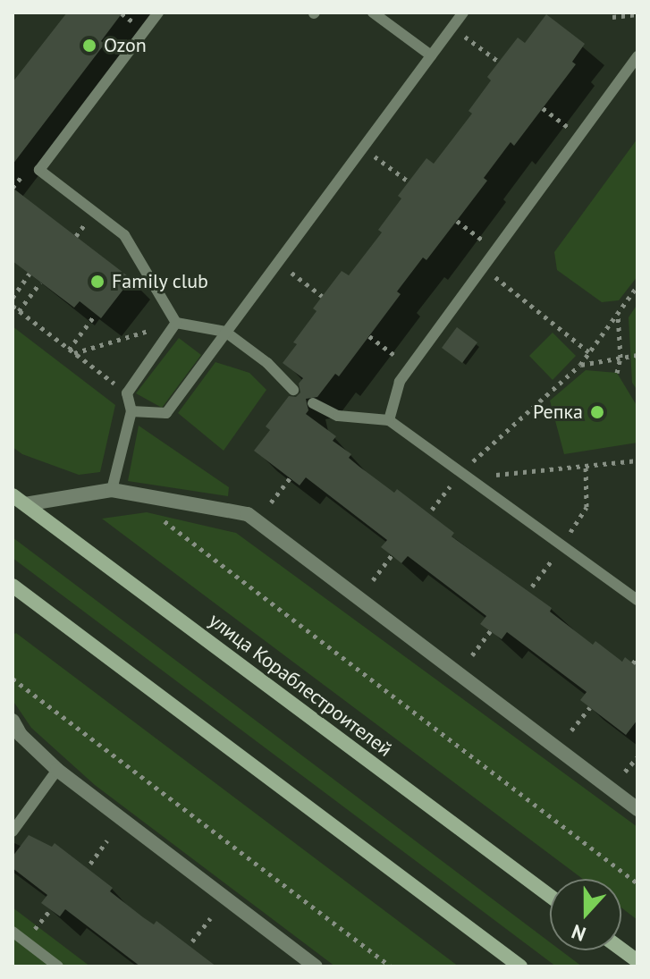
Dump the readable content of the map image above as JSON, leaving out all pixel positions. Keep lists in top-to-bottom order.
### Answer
{
  "streets": {
    "main road": ["улица Кораблестроителей"]
  },
  "places": ["Ozon", "Family club", "Репка"],
  "north": "bottom"
}
